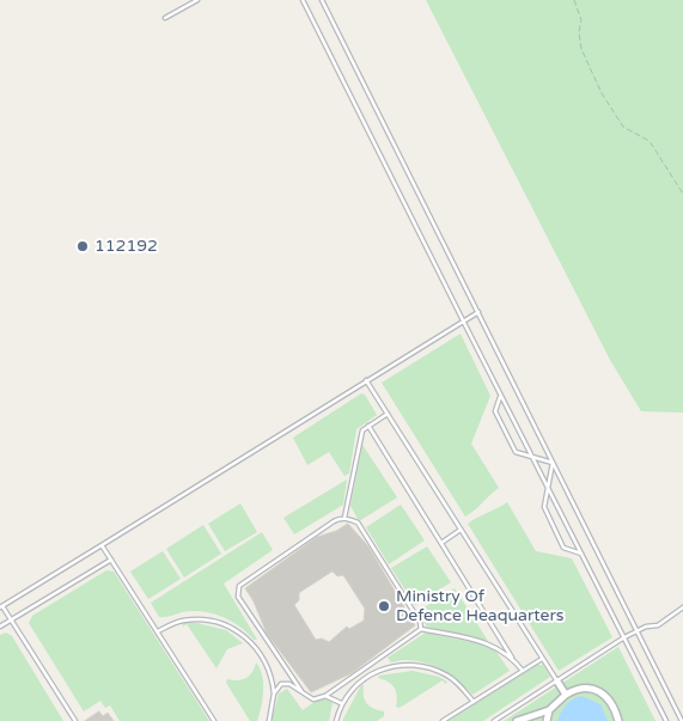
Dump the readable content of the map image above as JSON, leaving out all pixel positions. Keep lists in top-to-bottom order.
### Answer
{
  "places": ["112192", "Ministry Of Defence Heaquarters"]
}
